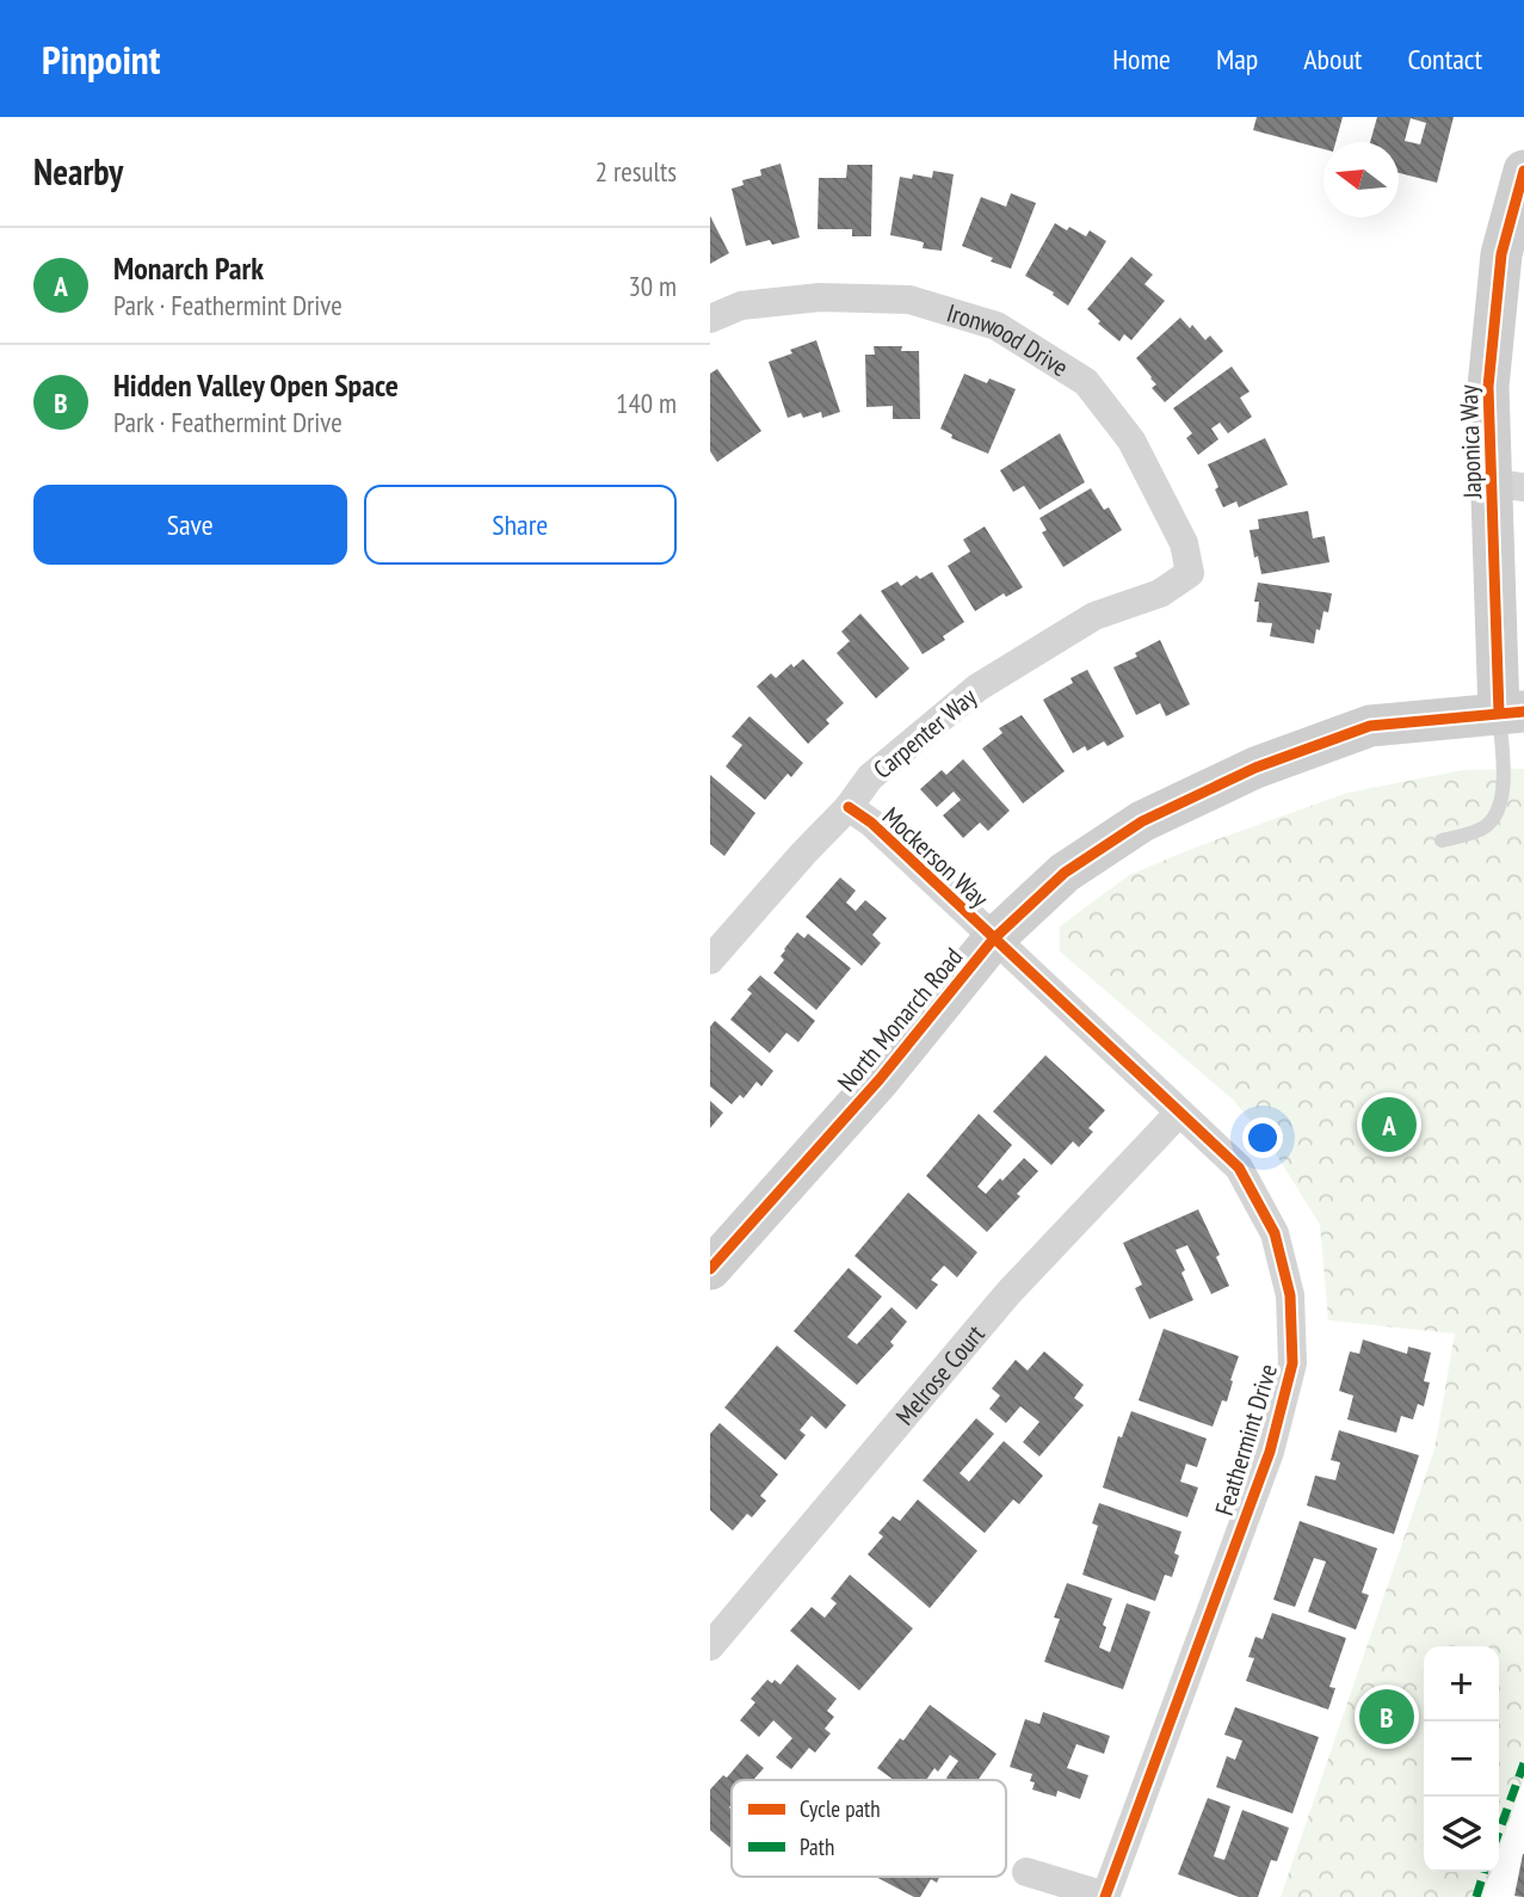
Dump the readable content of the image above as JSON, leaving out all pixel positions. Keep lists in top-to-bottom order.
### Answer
{
  "streets": {
    "street": [
      "Ironwood Drive",
      "Japonica Way",
      "Carpenter Way",
      "Mockerson Way",
      "North Monarch Road",
      "Melrose Court",
      "Feathermint Drive"
    ]
  },
  "crossings": [
    ["Ironwood Drive", "Carpenter Way"],
    ["Japonica Way", "North Monarch Road"],
    ["Carpenter Way", "Mockerson Way"],
    ["Mockerson Way", "North Monarch Road"],
    ["Mockerson Way", "Feathermint Drive"],
    ["North Monarch Road", "Feathermint Drive"],
    ["Melrose Court", "Feathermint Drive"]
  ],
  "legend": ["Cycle path", "Path"],
  "north": "left",
  "page": {
    "header": "Pinpoint",
    "nav": [
      "Home",
      "Map",
      "About",
      "Contact"
    ],
    "heading": ["Nearby", "2 results"],
    "list": [
      {
        "mark": "A",
        "name": "Monarch Park",
        "note": "Park · Feathermint Drive",
        "value": "30 m"
      },
      {
        "mark": "B",
        "name": "Hidden Valley Open Space",
        "note": "Park · Feathermint Drive",
        "value": "140 m"
      }
    ],
    "buttons": ["Save", "Share"],
    "pins": ["A", "B"],
    "map_buttons": ["+", "−"]
  }
}
